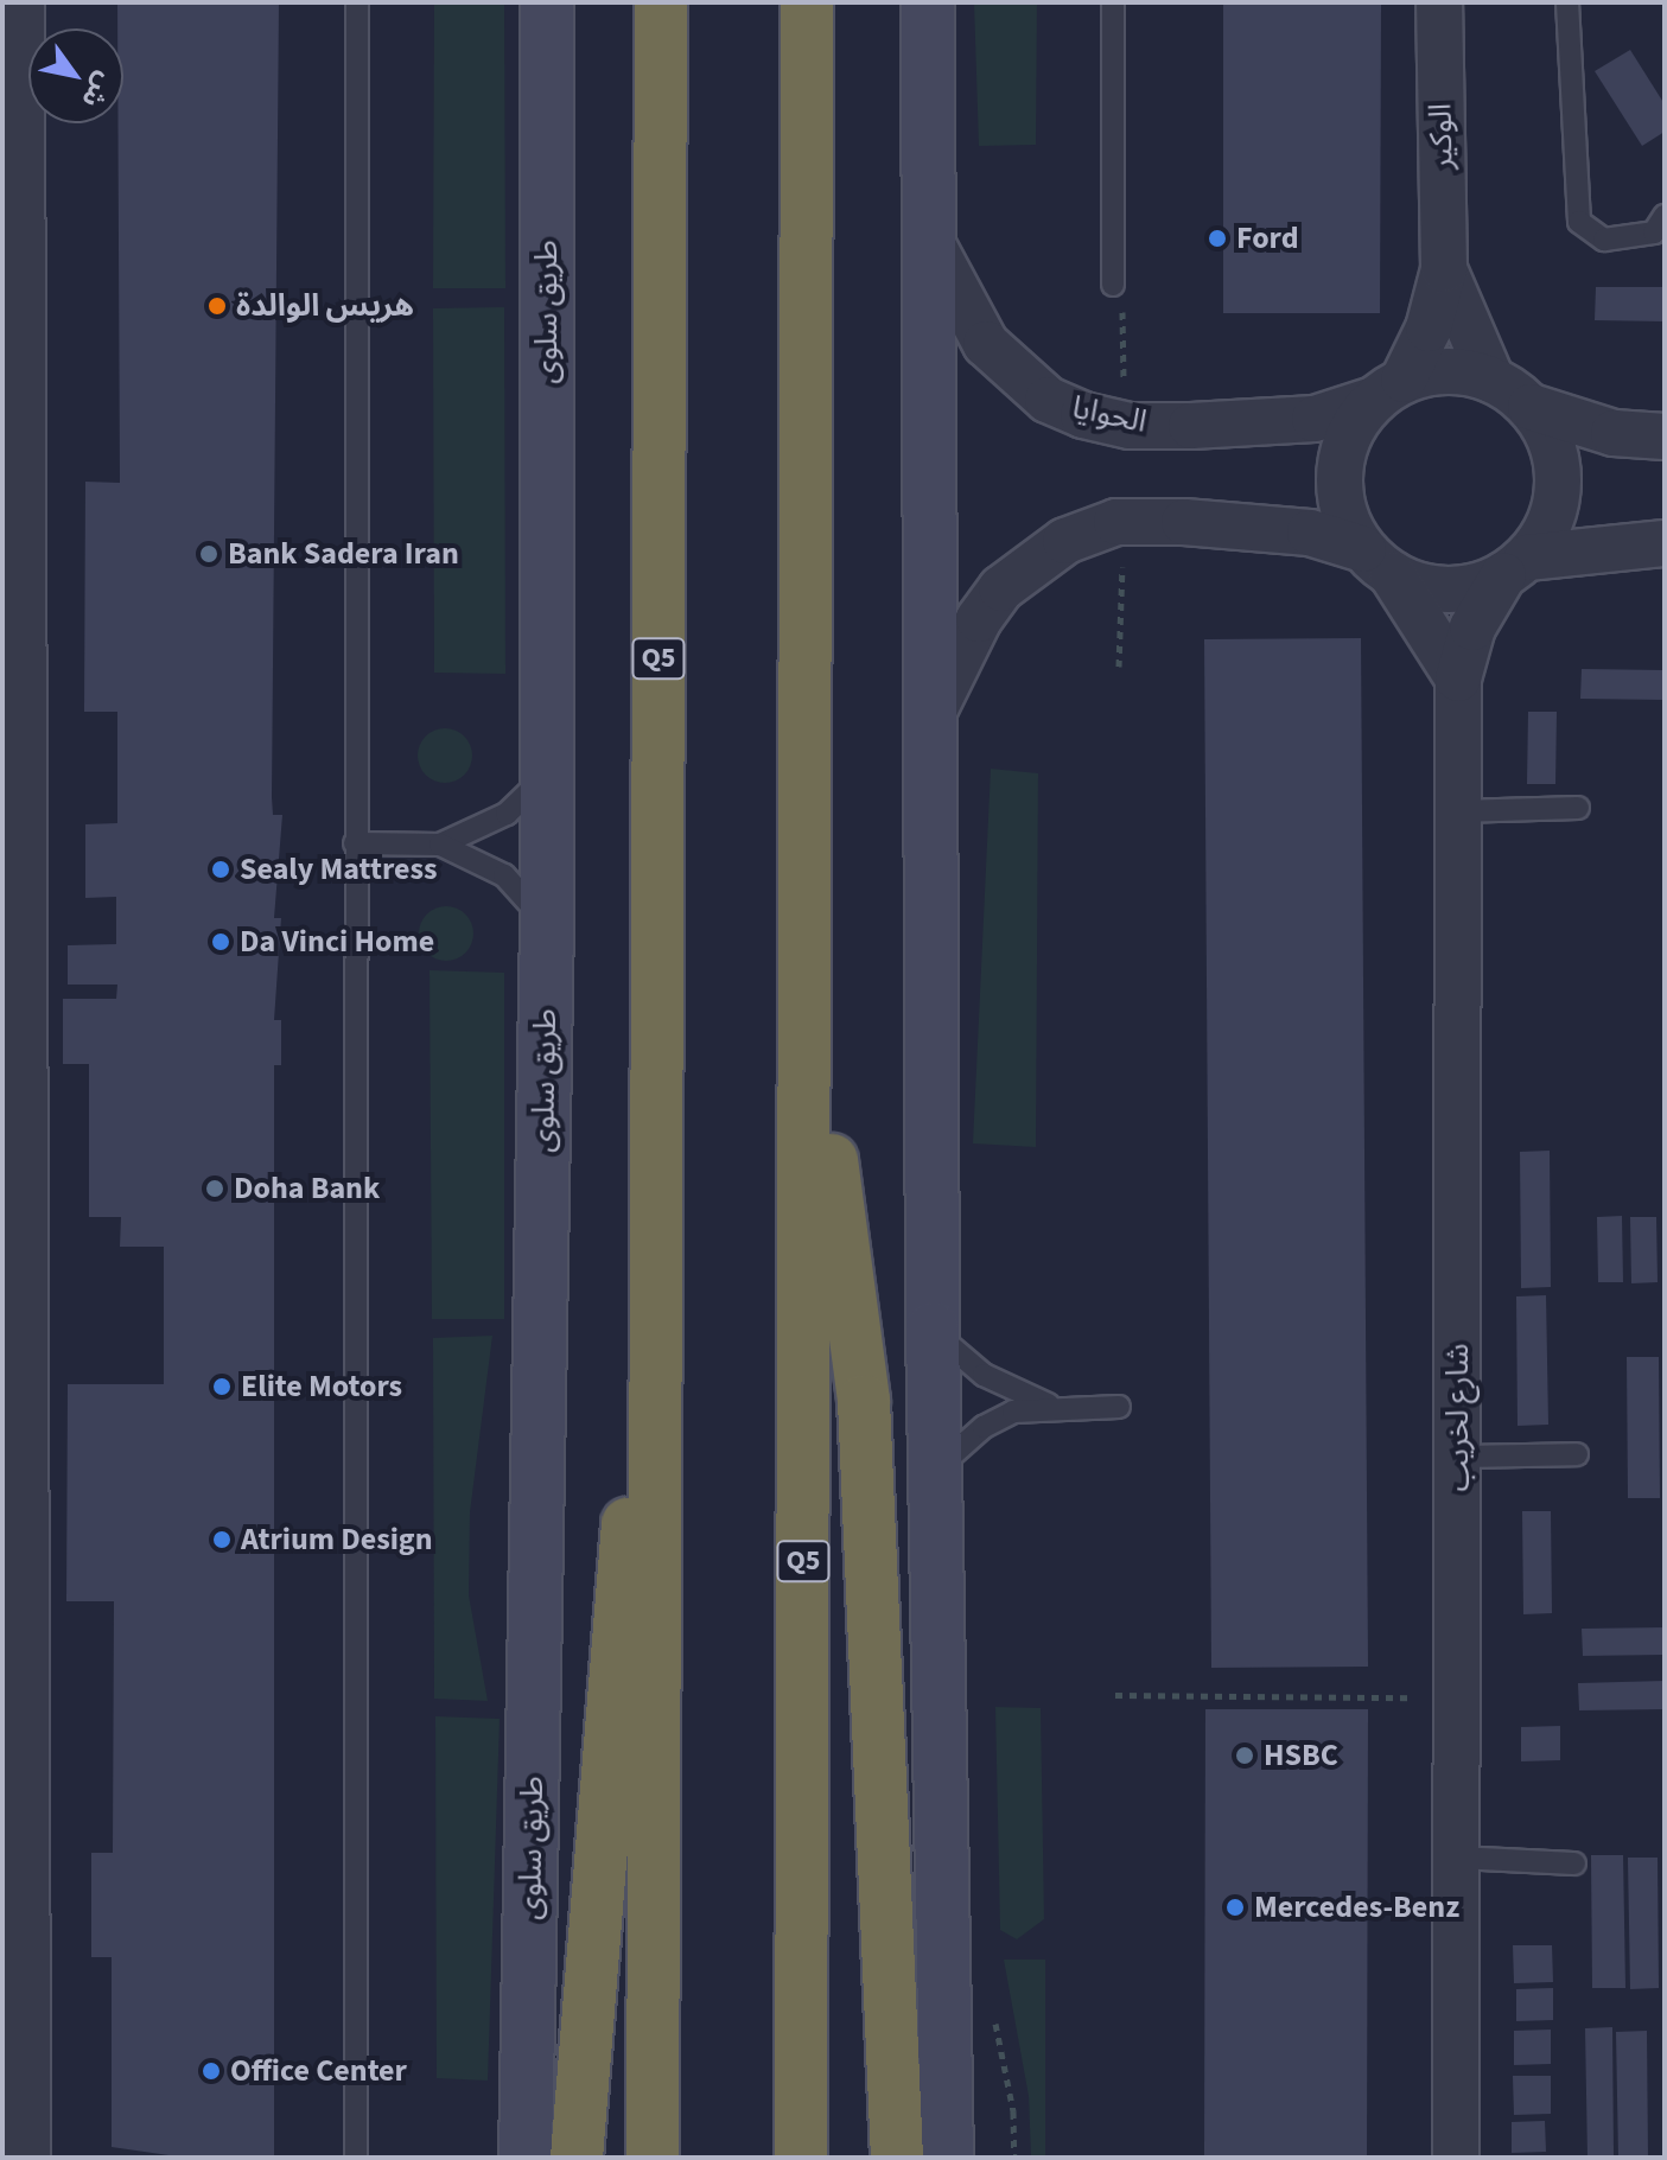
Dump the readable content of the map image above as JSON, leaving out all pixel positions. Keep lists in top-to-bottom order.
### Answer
{
  "streets": {
    "highway": ["Q5"],
    "main road": ["طريق سلوى"],
    "street": ["الوكير", "الحوايا", "شارع لخريب"]
  },
  "crossings": [
    ["الوكير", "الحوايا"],
    ["الوكير", "شارع لخريب"],
    ["الحوايا", "شارع لخريب"]
  ],
  "places": [
    "Ford",
    "هريس الوالدة",
    "Bank Sadera Iran",
    "Sealy Mattress",
    "Da Vinci Home",
    "Doha Bank",
    "Elite Motors",
    "Atrium Design",
    "HSBC",
    "Mercedes-Benz",
    "Office Center"
  ],
  "north": "bottom right"
}
